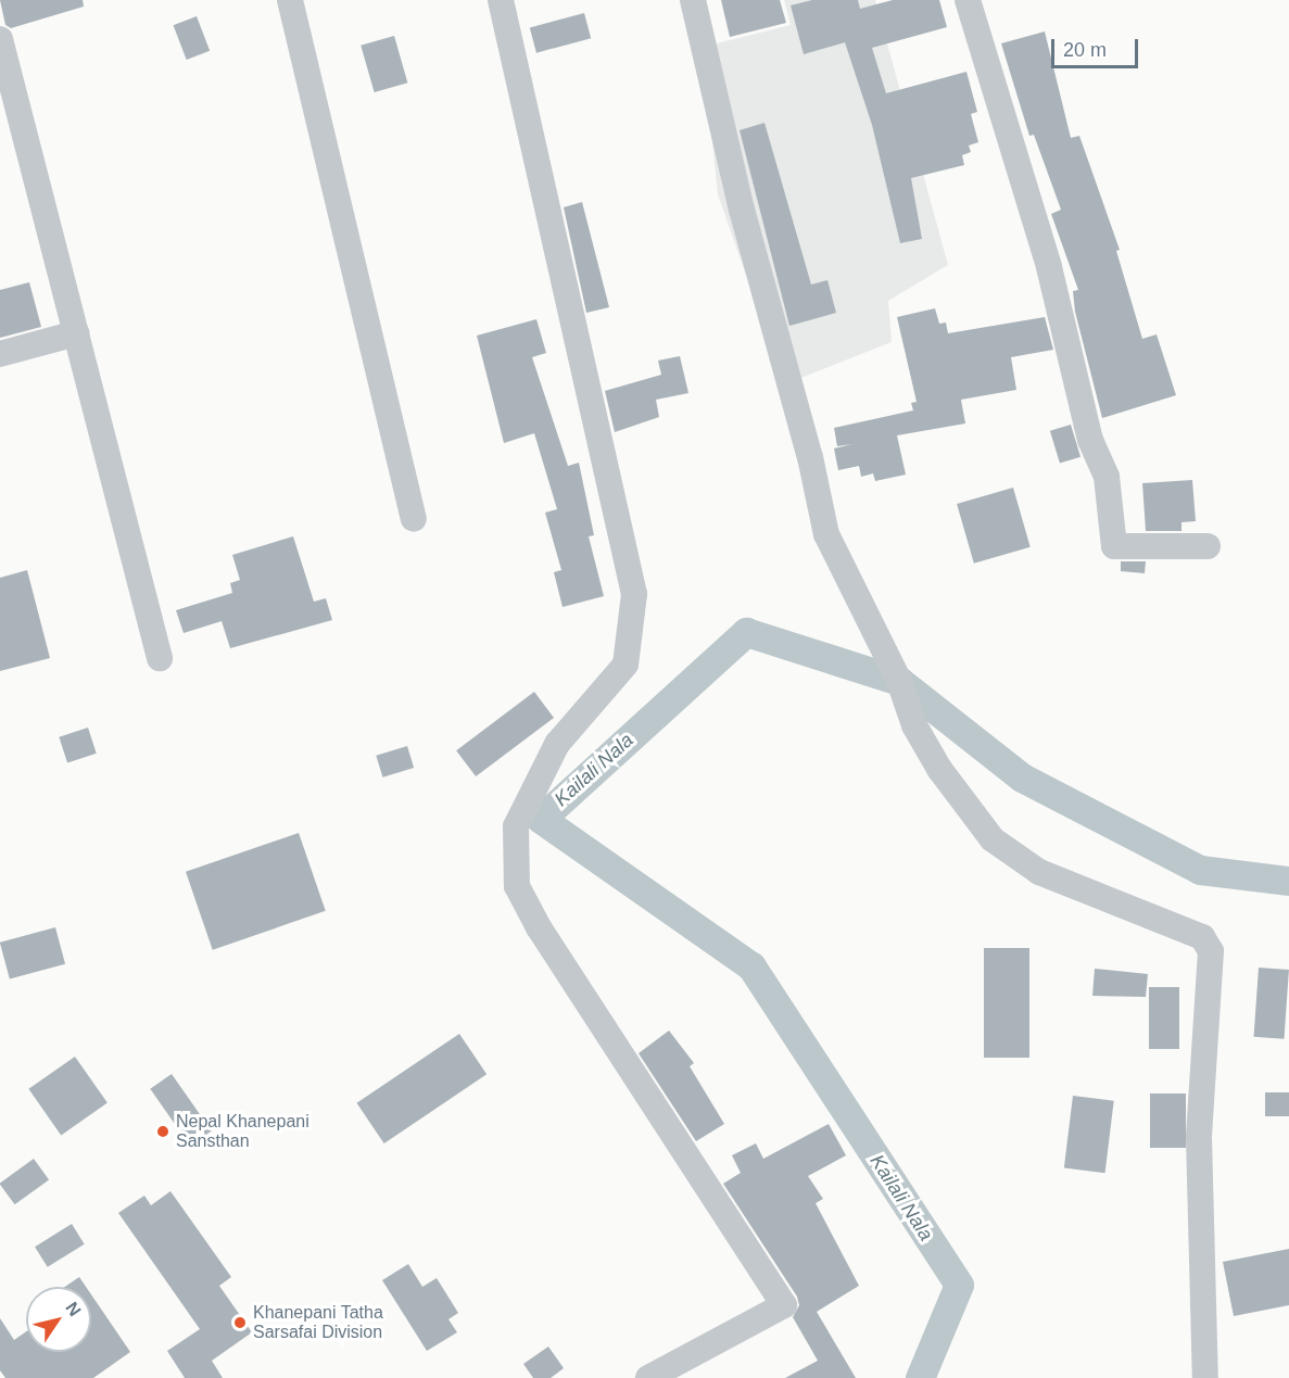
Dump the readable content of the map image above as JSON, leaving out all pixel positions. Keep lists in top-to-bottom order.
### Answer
{
  "water": ["Kailali Nala"],
  "places": ["Nepal Khanepani Sansthan", "Khanepani Tatha Sarsafai Division"],
  "scale_bar": "20 m",
  "north": "top right"
}
